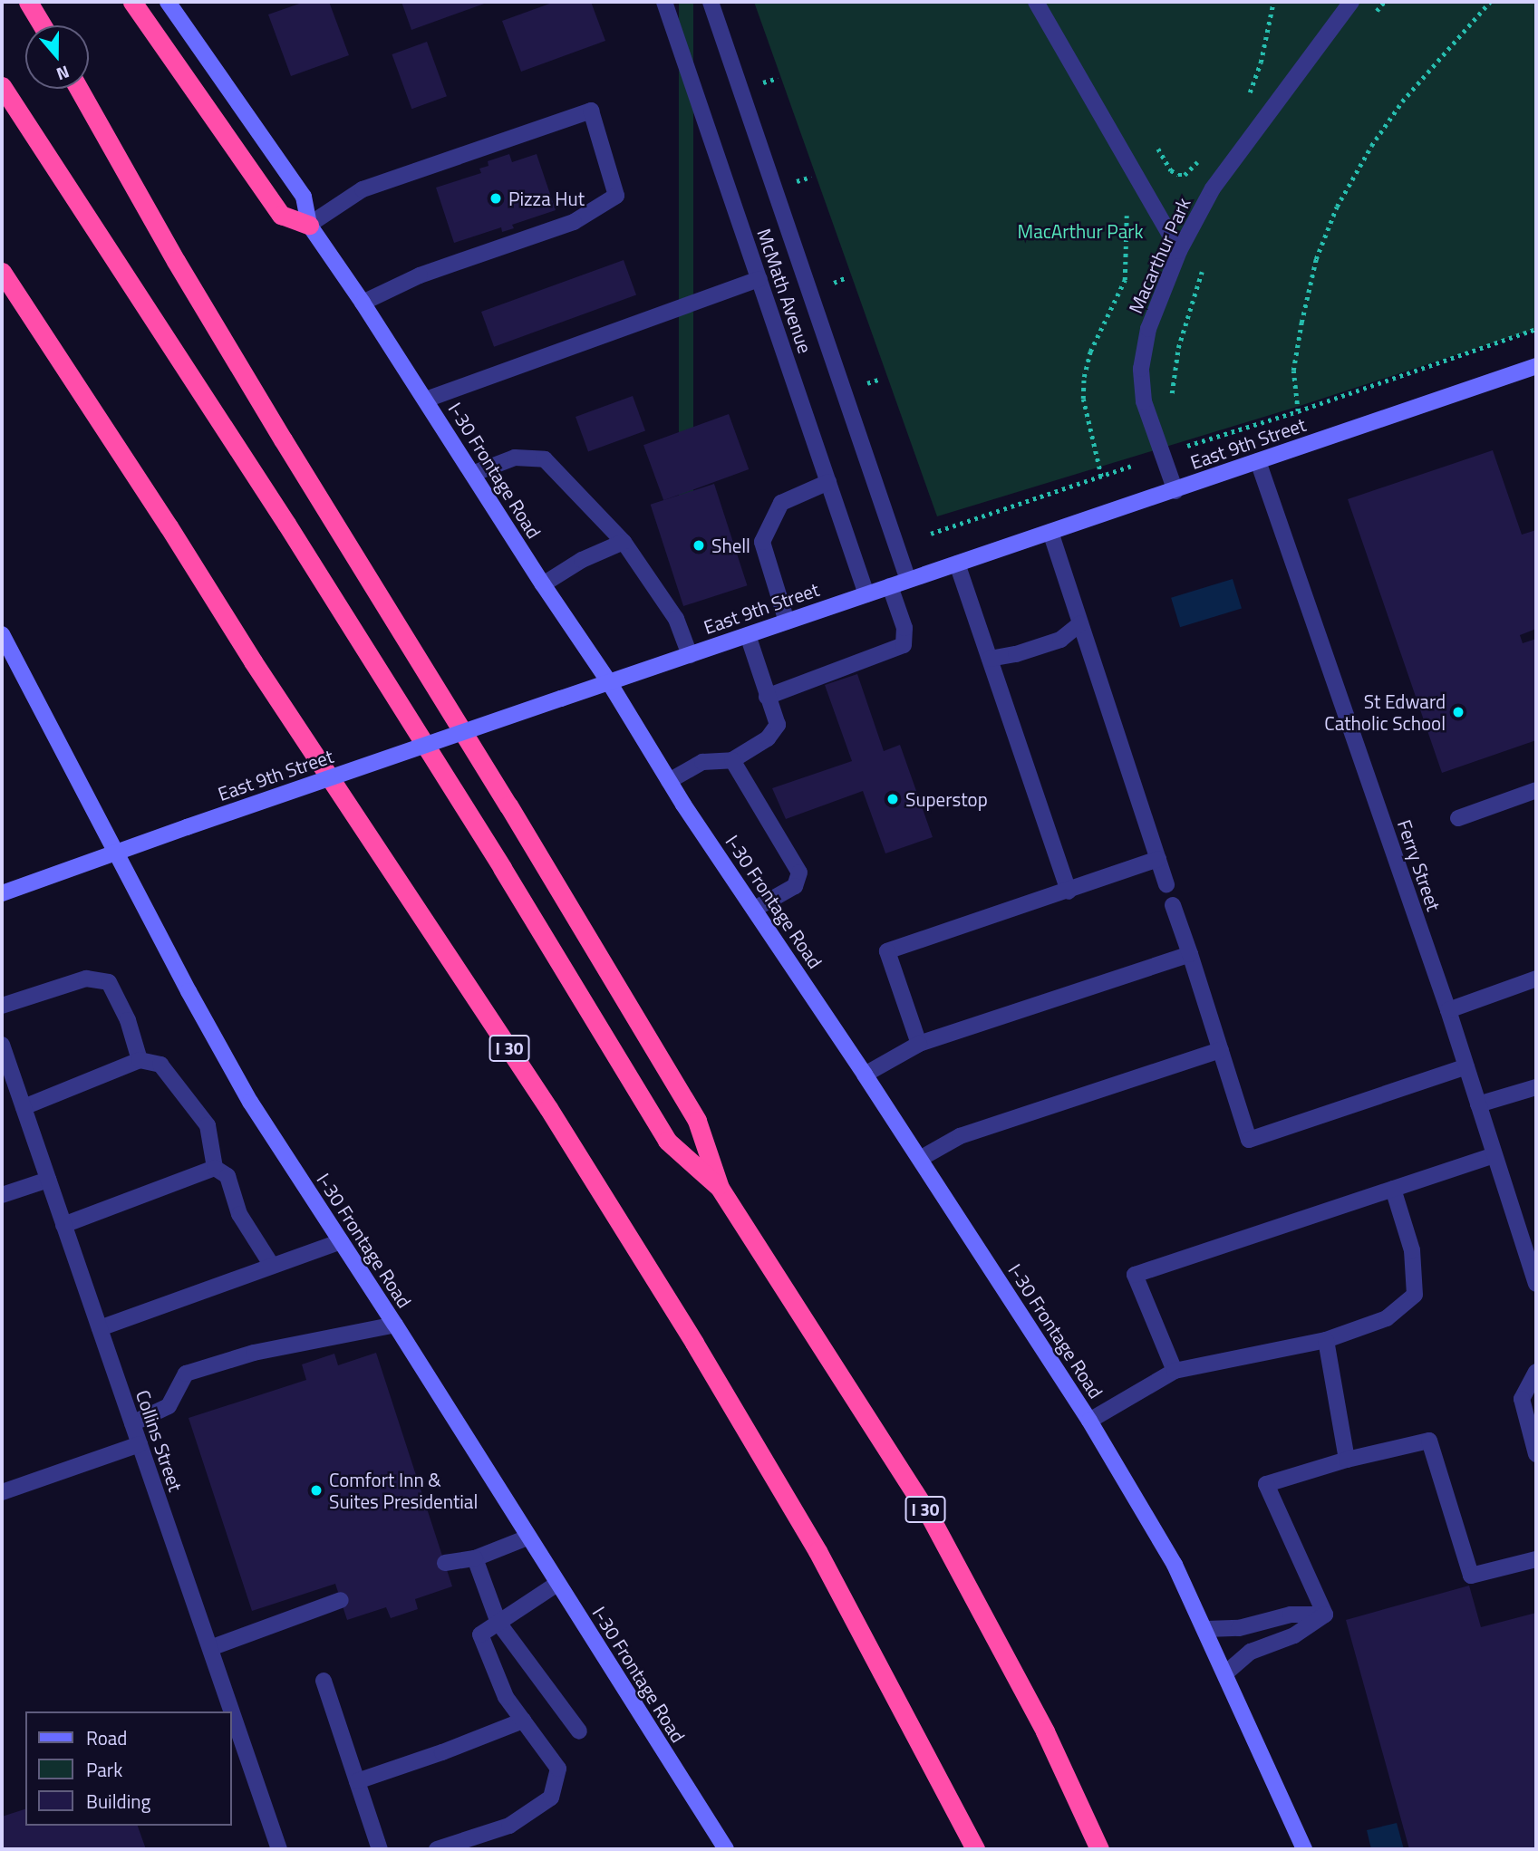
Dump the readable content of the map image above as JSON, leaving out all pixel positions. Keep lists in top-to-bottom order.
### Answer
{
  "streets": {
    "highway": ["I 30"],
    "main road": ["East 9th Street", "I-30 Frontage Road"],
    "street": [
      "Macarthur Park",
      "McMath Avenue",
      "Ferry Street",
      "Collins Street"
    ]
  },
  "crossings": [
    ["Macarthur Park", "East 9th Street"],
    ["McMath Avenue", "East 9th Street"],
    ["East 9th Street", "I-30 Frontage Road"],
    ["East 9th Street", "Ferry Street"]
  ],
  "parks": ["MacArthur Park"],
  "places": [
    "Pizza Hut",
    "Shell",
    "St Edward Catholic School",
    "Superstop",
    "Comfort Inn & Suites Presidential"
  ],
  "legend": ["Road", "Park", "Building"],
  "north": "bottom"
}
